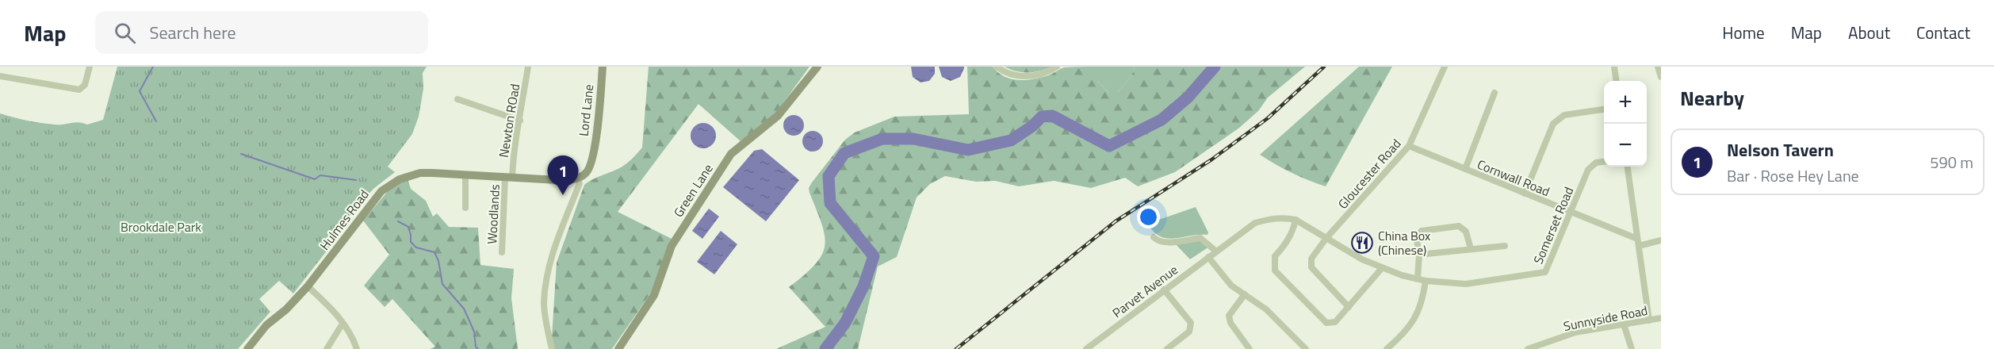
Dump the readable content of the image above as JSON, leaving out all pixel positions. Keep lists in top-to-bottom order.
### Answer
{
  "streets": {
    "street": [
      "Lord Lane",
      "Newton ROad",
      "Gloucester Road",
      "Cornwall Road",
      "Green Lane",
      "Woodlands",
      "Hulmes Road",
      "Somerset Road",
      "Parvet Avenue",
      "Sunnyside Road"
    ]
  },
  "crossings": [
    ["Lord Lane", "Hulmes Road"],
    ["Newton ROad", "Woodlands"],
    ["Newton ROad", "Hulmes Road"],
    ["Gloucester Road", "Cornwall Road"],
    ["Gloucester Road", "Somerset Road"],
    ["Cornwall Road", "Somerset Road"],
    ["Woodlands", "Hulmes Road"],
    ["Somerset Road", "Parvet Avenue"]
  ],
  "parks": ["Brookdale Park"],
  "places": {
    "restaurant": ["China Box (Chinese)"]
  },
  "page": {
    "header": "Map",
    "search": "Search here",
    "nav": [
      "Home",
      "Map",
      "About",
      "Contact"
    ],
    "heading": "Nearby",
    "map_buttons": ["+", "−"],
    "list": [
      {
        "mark": "1",
        "name": "Nelson Tavern",
        "note": "Bar · Rose Hey Lane",
        "value": "590 m"
      }
    ],
    "pins": "1"
  }
}
